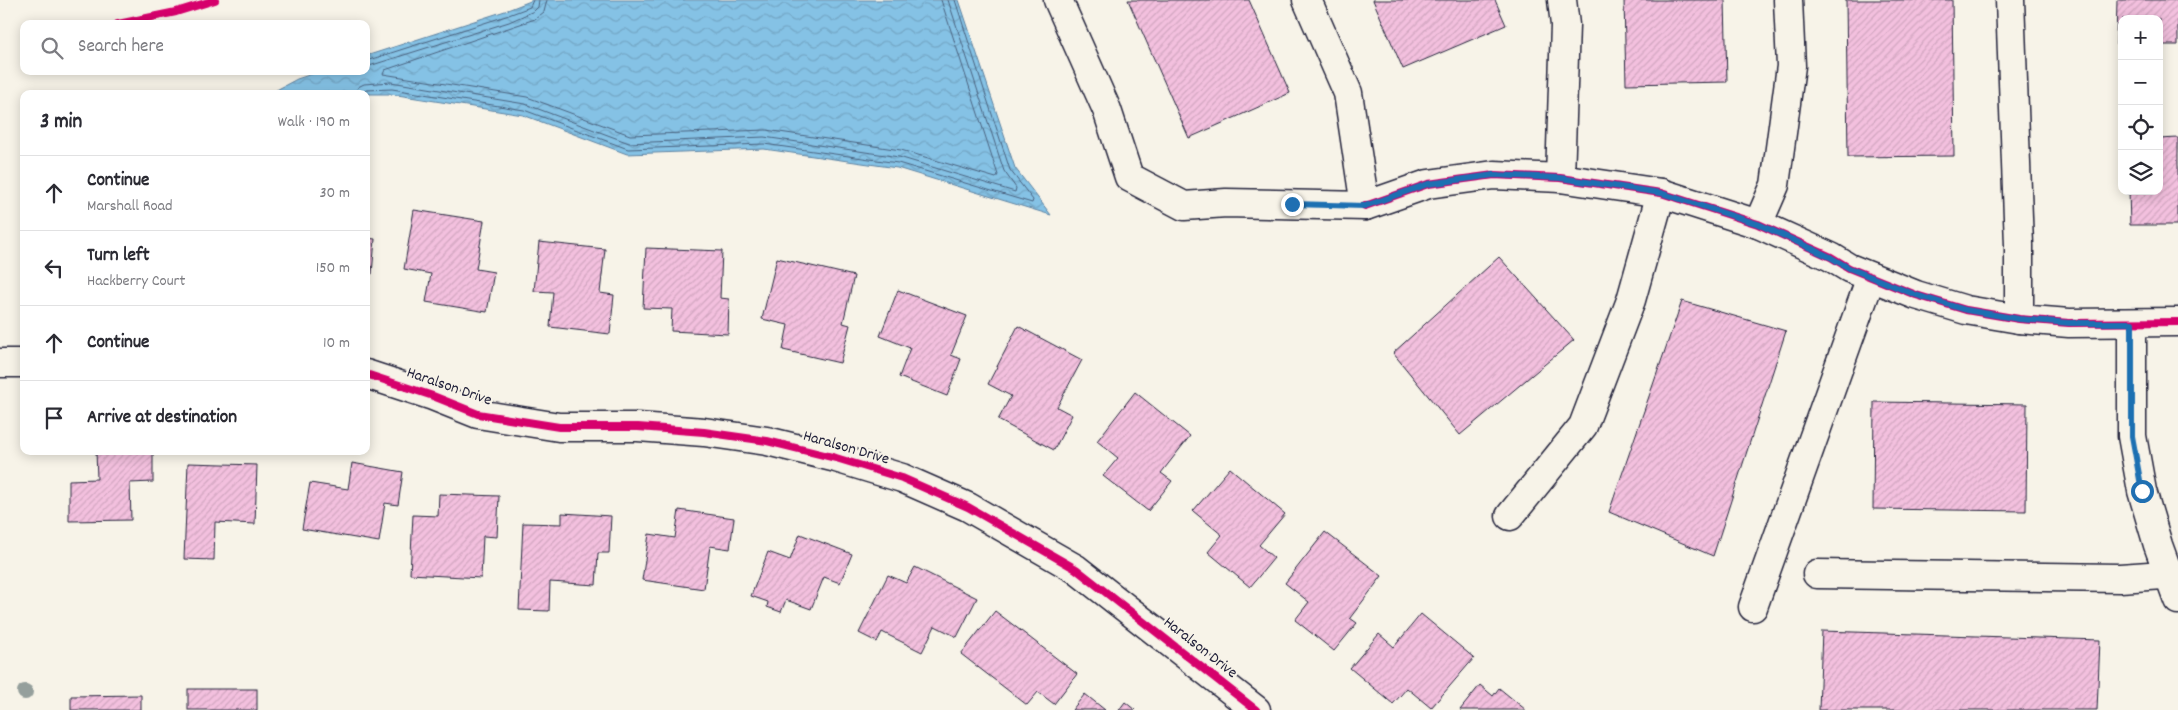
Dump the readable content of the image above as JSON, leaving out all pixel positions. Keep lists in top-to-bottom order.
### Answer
{
  "streets": {
    "street": ["Haralson Drive"]
  },
  "page": {
    "map_buttons": ["+", "−"],
    "search": "Search here",
    "heading": ["3 min", "Walk · 190 m"],
    "list": [
      ["Continue", "Marshall Road", "30 m"],
      ["Turn left", "Hackberry Court", "150 m"],
      ["Continue", "10 m"],
      "Arrive at destination"
    ]
  }
}
